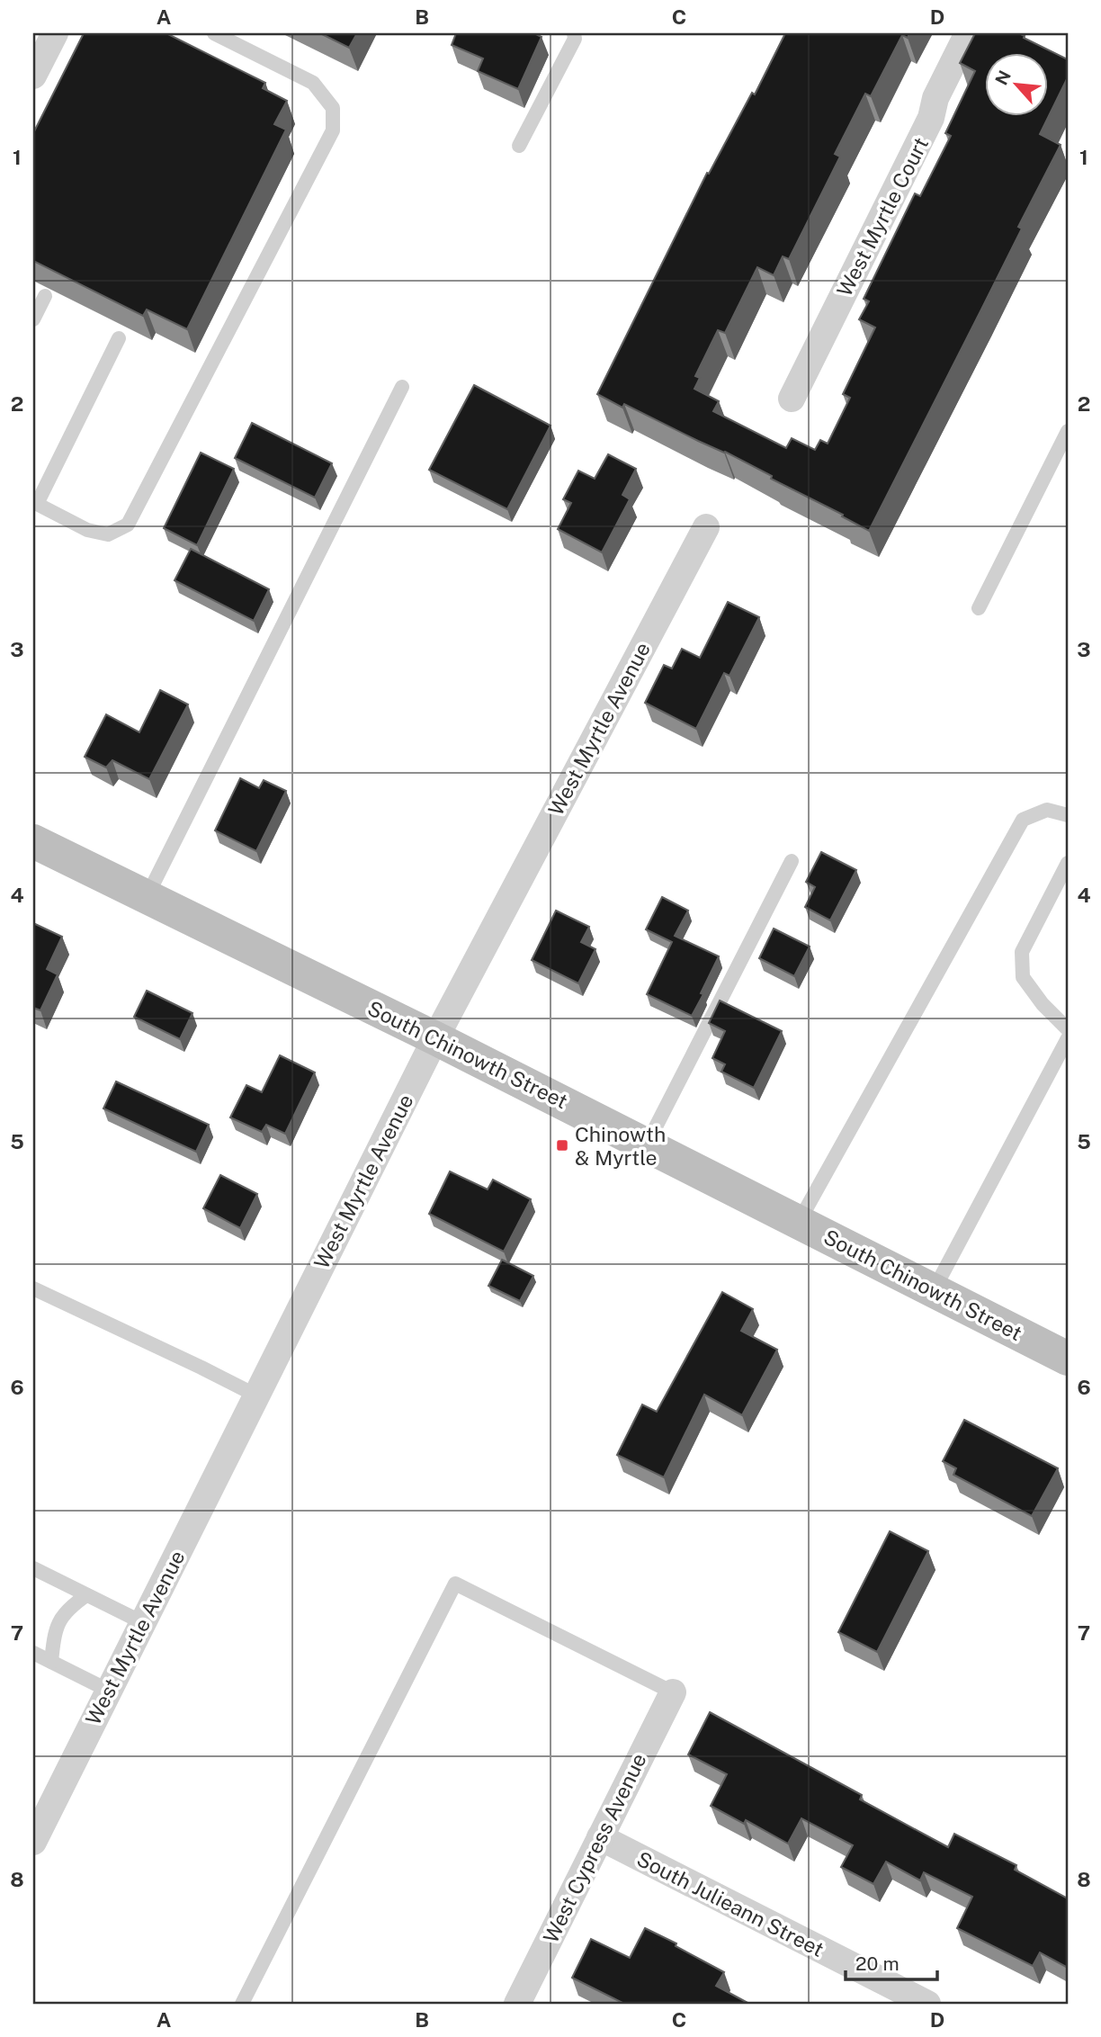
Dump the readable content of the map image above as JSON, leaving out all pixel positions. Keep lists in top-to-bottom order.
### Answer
{
  "streets": {
    "street": [
      "West Myrtle Court",
      "West Myrtle Avenue",
      "South Chinowth Street",
      "West Cypress Avenue",
      "South Julieann Street"
    ]
  },
  "crossings": [
    ["West Myrtle Avenue", "South Chinowth Street"],
    ["West Cypress Avenue", "South Julieann Street"]
  ],
  "places": {
    "transit": ["Chinowth & Myrtle"]
  },
  "scale_bar": "20 m",
  "north": "top left",
  "grid": {
    "columns": [
      "A",
      "B",
      "C",
      "D"
    ],
    "rows": [
      "1",
      "2",
      "3",
      "4",
      "5",
      "6",
      "7",
      "8"
    ]
  }
}
